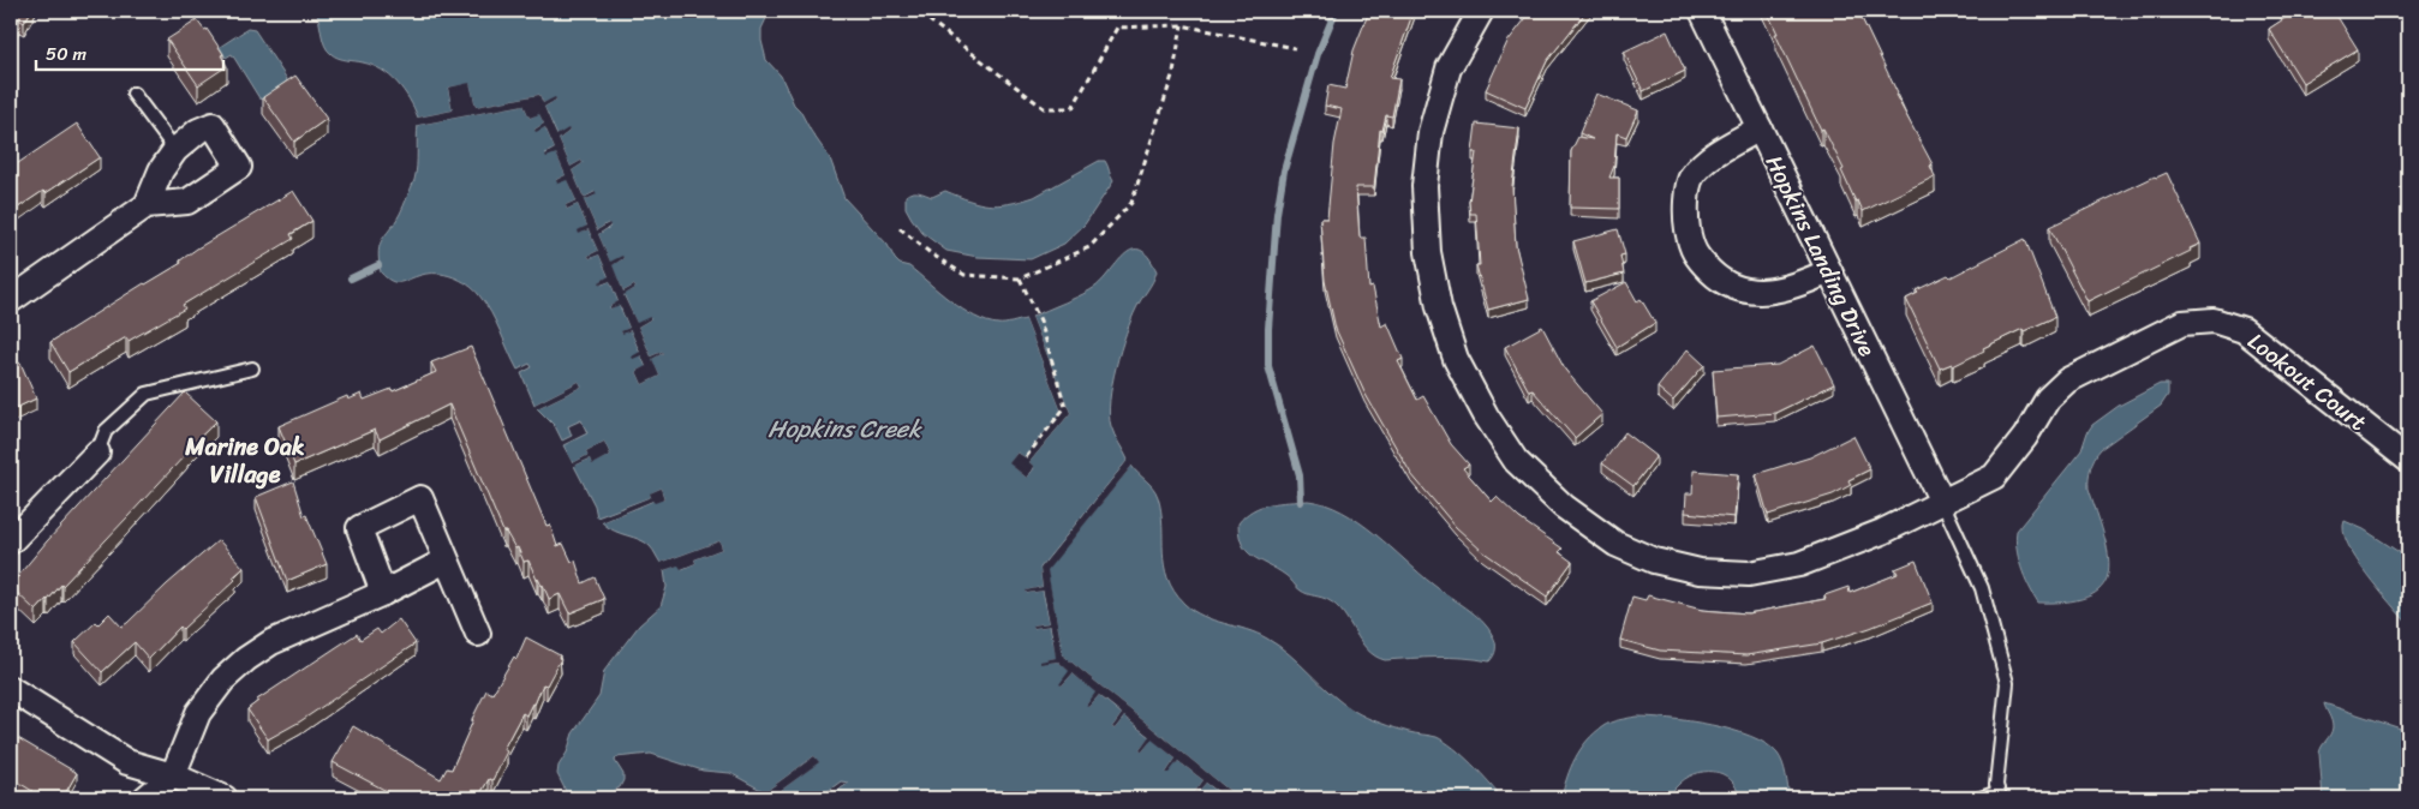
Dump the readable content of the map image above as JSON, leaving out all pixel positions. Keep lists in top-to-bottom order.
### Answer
{
  "streets": {
    "street": ["Hopkins Landing Drive", "Lookout Court"]
  },
  "crossings": [
    ["Hopkins Landing Drive", "Lookout Court"]
  ],
  "districts": ["Marine Oak Village"],
  "water": ["Hopkins Creek"],
  "scale_bar": "50 m"
}
